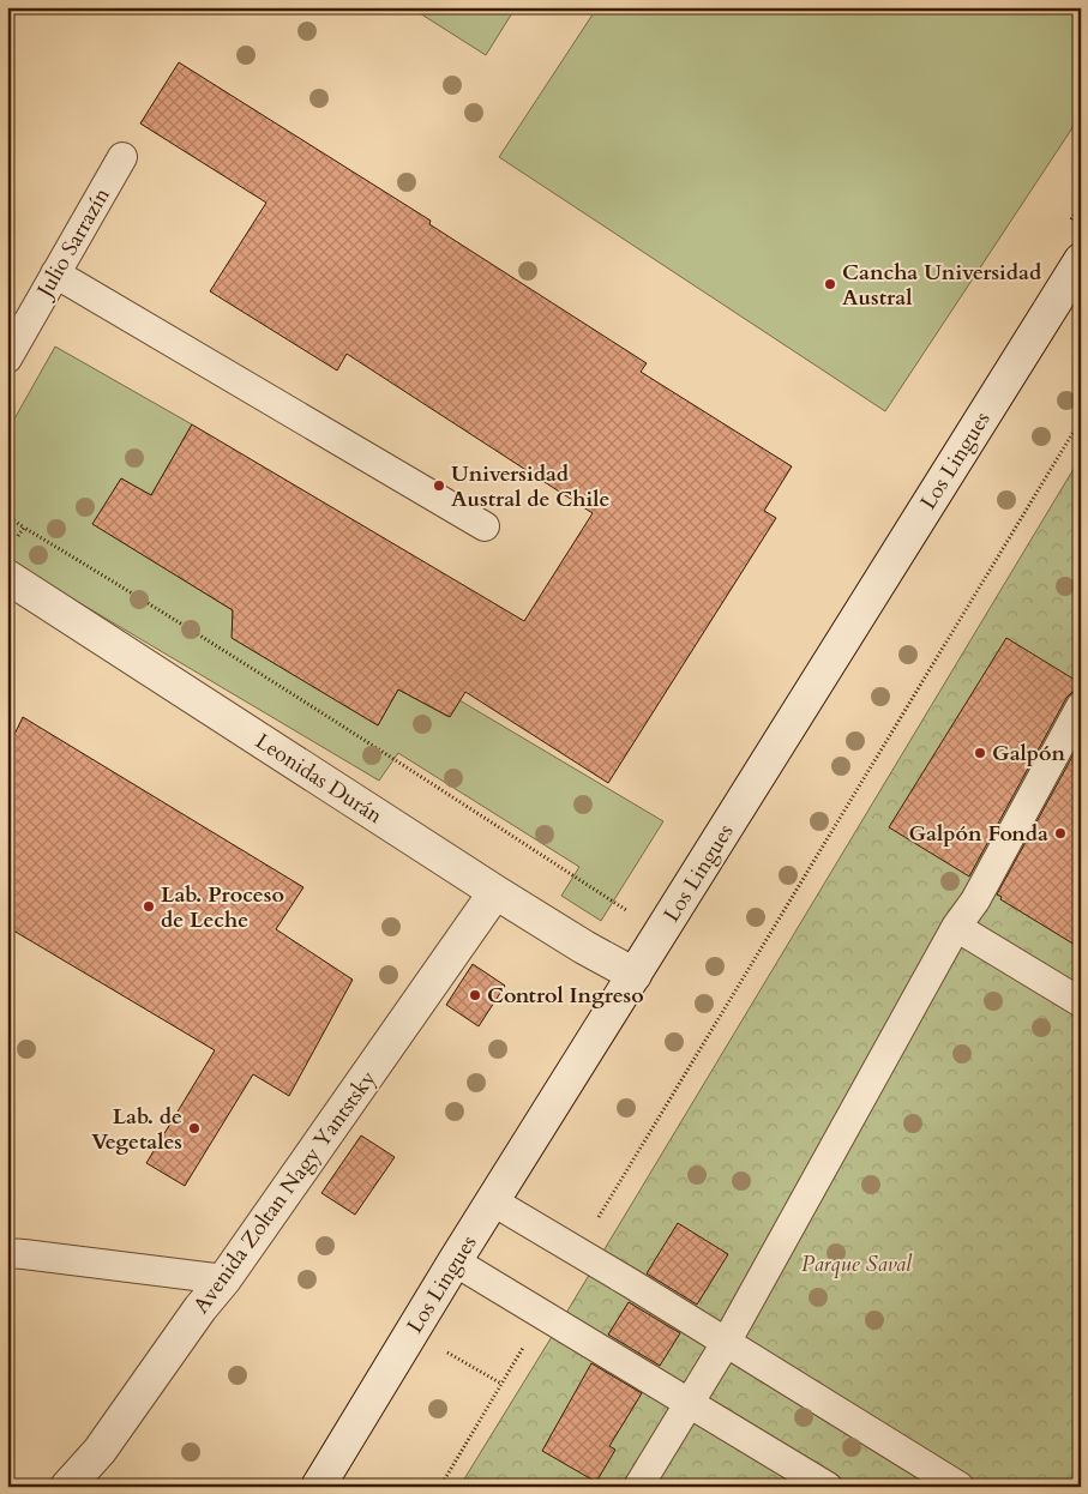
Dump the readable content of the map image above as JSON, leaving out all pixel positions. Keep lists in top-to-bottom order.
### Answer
{
  "streets": {
    "street": ["Los Lingues", "Leonidas Durán", "Avenida Zoltan Nagy Yantstsky"],
    "lane": ["Julio Sarrazín"]
  },
  "crossings": [
    ["Los Lingues", "Leonidas Durán"],
    ["Leonidas Durán", "Avenida Zoltan Nagy Yantstsky"]
  ],
  "parks": ["Parque Saval"],
  "places": [
    "Cancha Universidad Austral",
    "Universidad Austral de Chile",
    "Galpón",
    "Galpón Fonda",
    "Lab. Proceso de Leche",
    "Control Ingreso",
    "Lab. de Vegetales"
  ]
}
